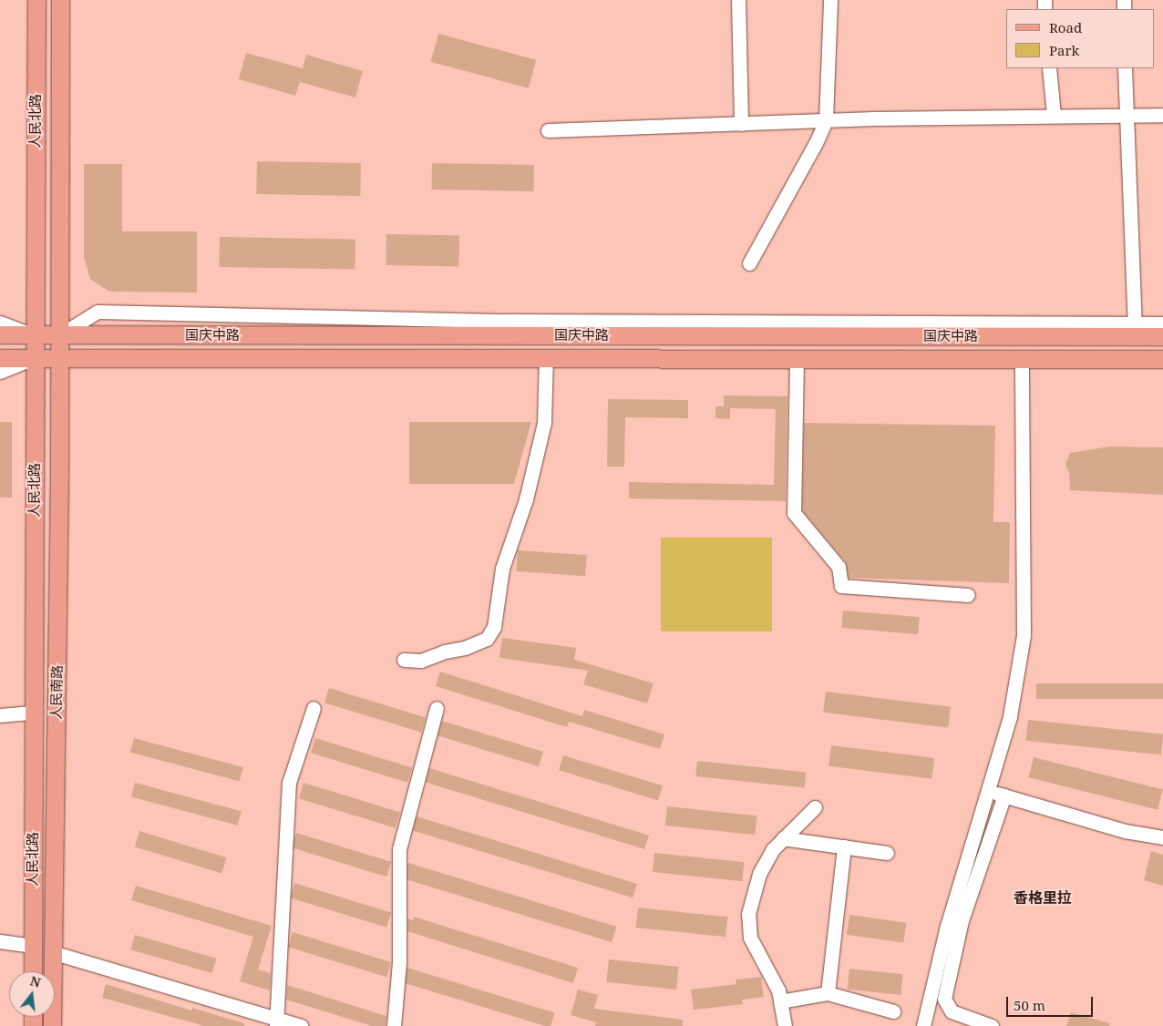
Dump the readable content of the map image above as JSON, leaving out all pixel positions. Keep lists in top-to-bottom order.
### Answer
{
  "streets": {
    "main road": ["人民北路", "国庆中路", "人民南路"]
  },
  "crossings": [
    ["人民北路", "国庆中路"],
    ["人民北路", "人民南路"],
    ["国庆中路", "人民南路"]
  ],
  "districts": ["香格里拉"],
  "legend": ["Road", "Park"],
  "scale_bar": "50 m",
  "north": "top"
}
